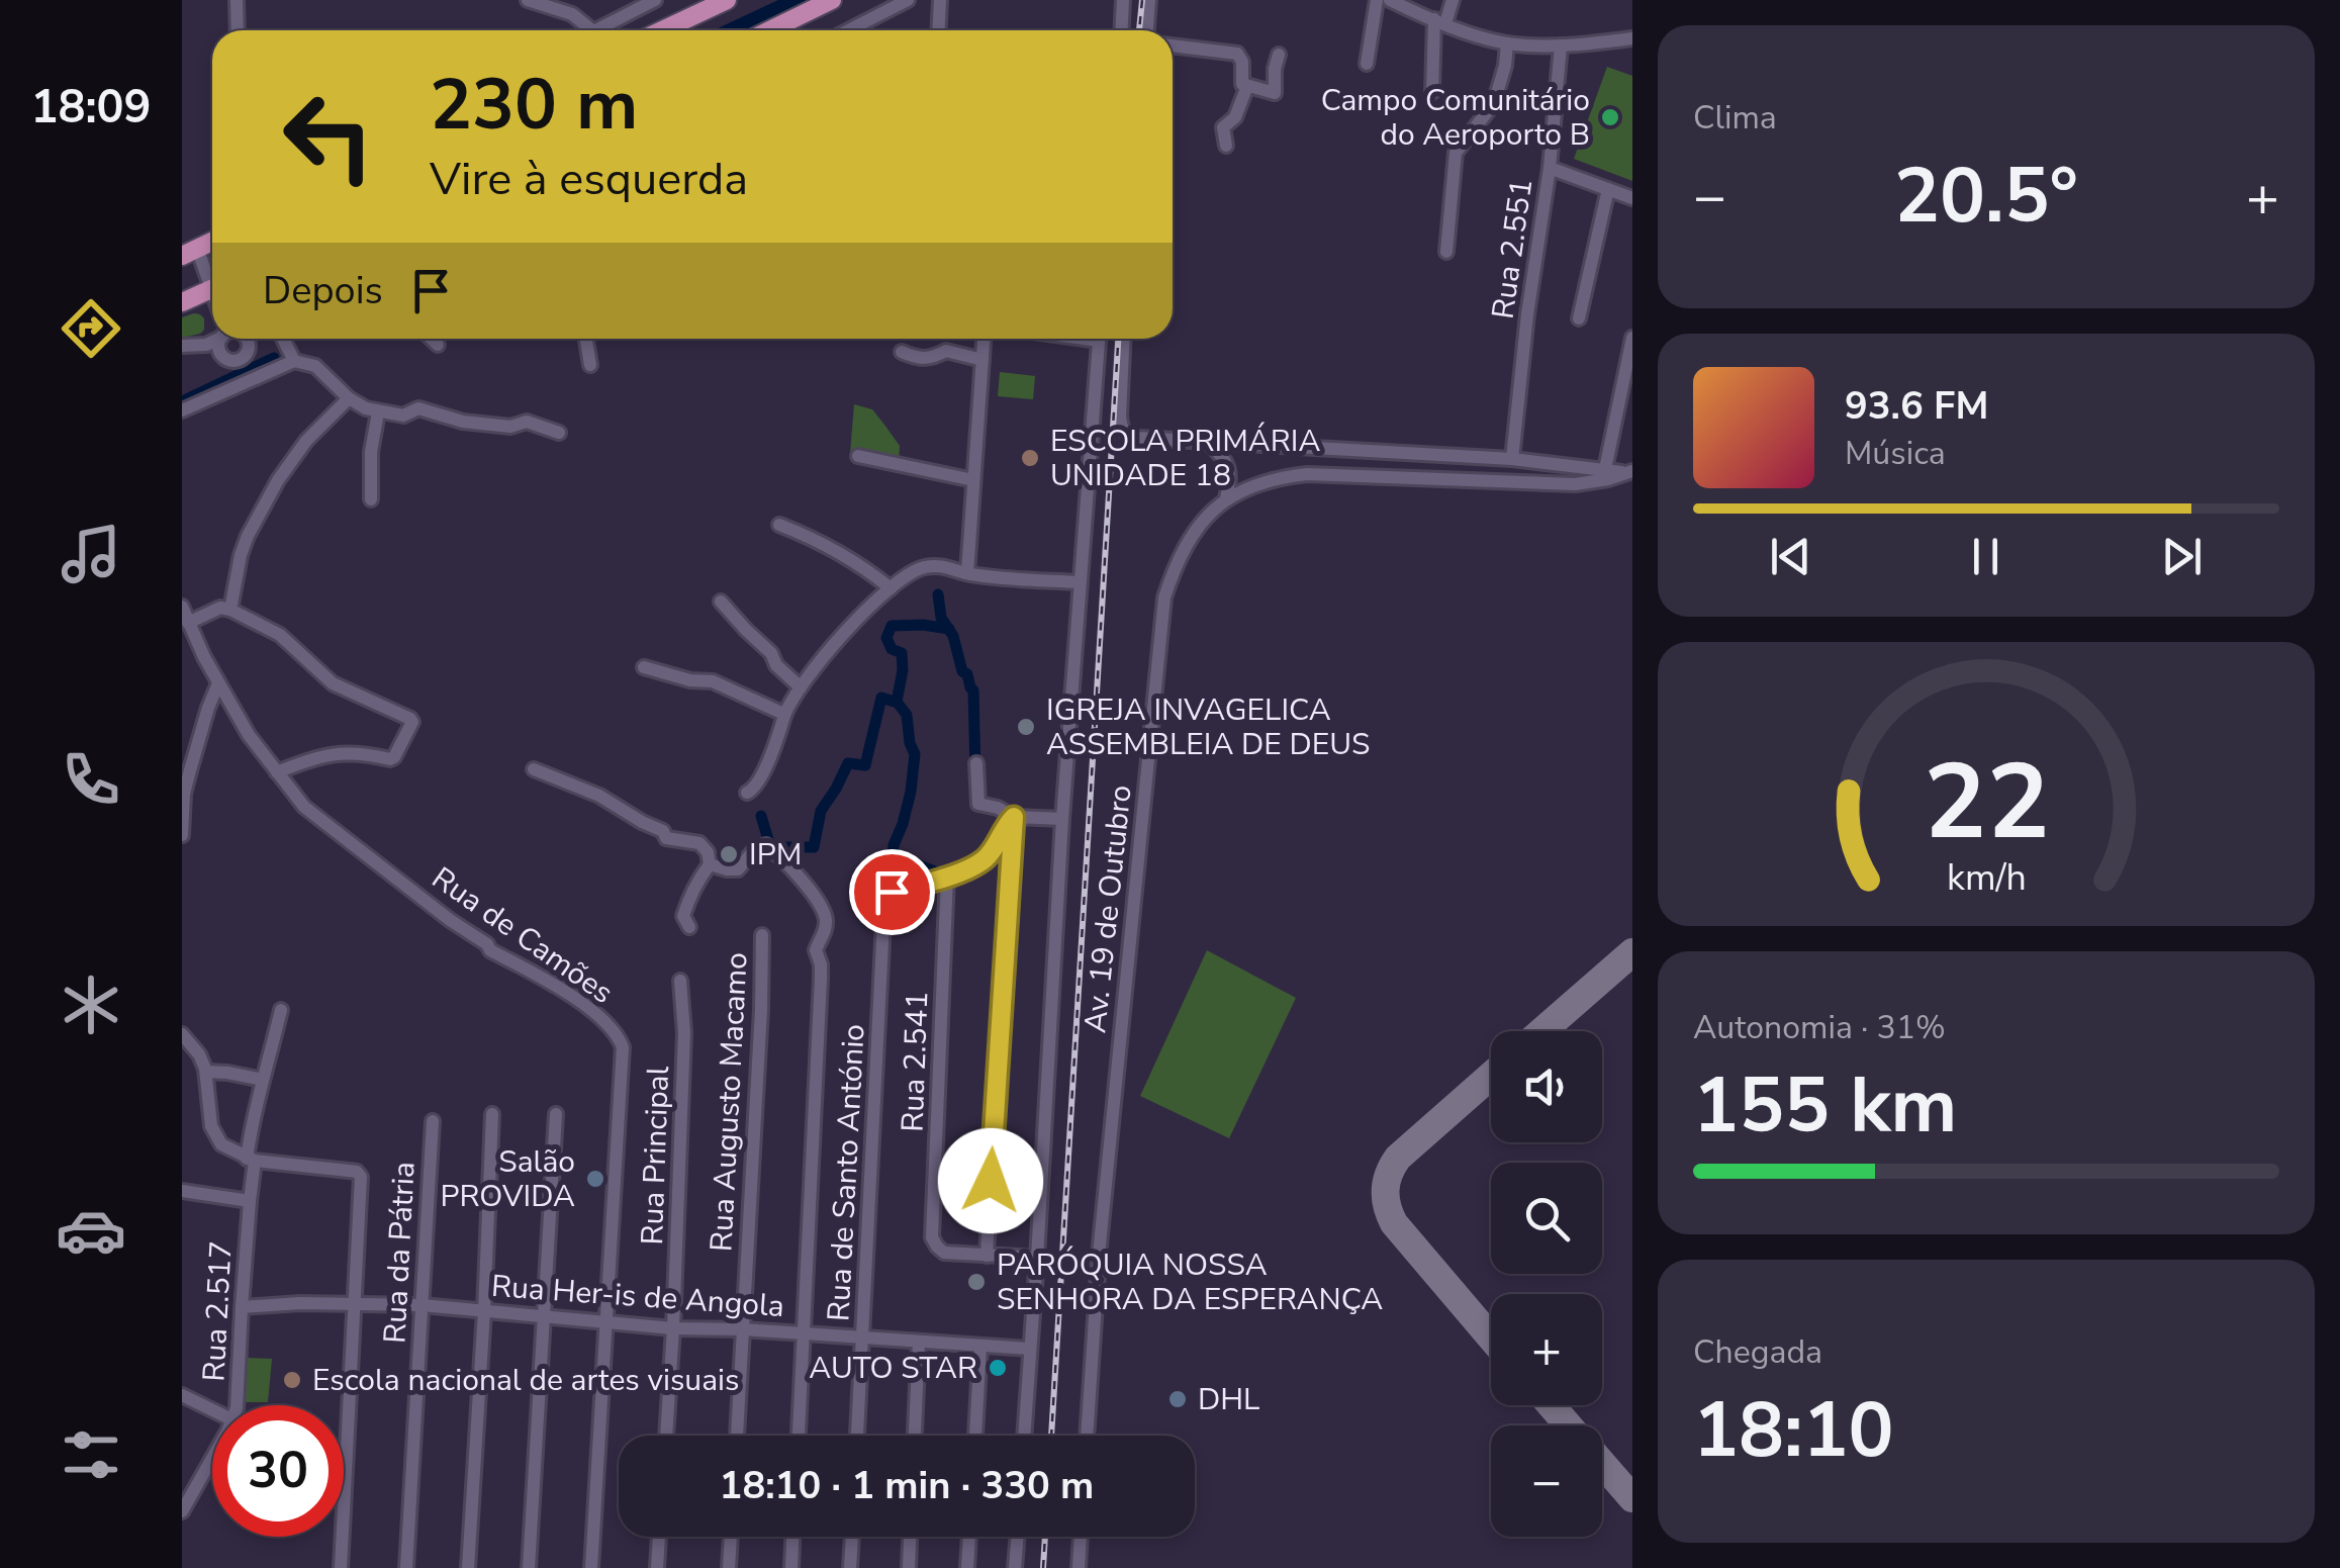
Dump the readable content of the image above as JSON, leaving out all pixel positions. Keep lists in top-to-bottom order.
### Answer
{
  "streets": {
    "street": [
      "Rua 2.551",
      "Av. 19 de Outubro",
      "Rua de Camões",
      "Rua 2.541",
      "Rua Augusto Macamo",
      "Rua Principal",
      "Rua de Santo António",
      "Rua da Pátria",
      "Rua Her-is de Angola",
      "Rua 2.517"
    ]
  },
  "crossings": [
    ["Rua de Camões", "Rua Her-is de Angola"],
    ["Rua 2.541", "Rua de Santo António"],
    ["Rua Augusto Macamo", "Rua Her-is de Angola"],
    ["Rua Principal", "Rua Her-is de Angola"],
    ["Rua de Santo António", "Rua Her-is de Angola"],
    ["Rua da Pátria", "Rua Her-is de Angola"],
    ["Rua Her-is de Angola", "Rua 2.517"]
  ],
  "places": [
    "Campo Comunitário do Aeroporto B",
    "ESCOLA PRIMÁRIA UNIDADE 18",
    "IGREJA INVAGELICA ASSEMBLEIA DE DEUS",
    "IPM",
    "Salão PROVIDA",
    "PARÓQUIA NOSSA SENHORA DA ESPERANÇA",
    "AUTO STAR",
    "Escola nacional de artes visuais",
    "DHL"
  ],
  "page": {
    "tabs": "18:09",
    "tile": [
      "Clima",
      ["Autonomia · 31%", "155 km"],
      ["Chegada", "18:10"]
    ],
    "turn": ["230 m", "Vire à esquerda"],
    "heat": ["−", "20.5°", "+"],
    "then": "Depois",
    "song": ["93.6 FM", "Música"],
    "map_buttons": ["+", "−"],
    "limit": "30",
    "trip": "18:10 · 1 min · 330 m",
    "gauge": ["22", "km/h"]
  }
}
